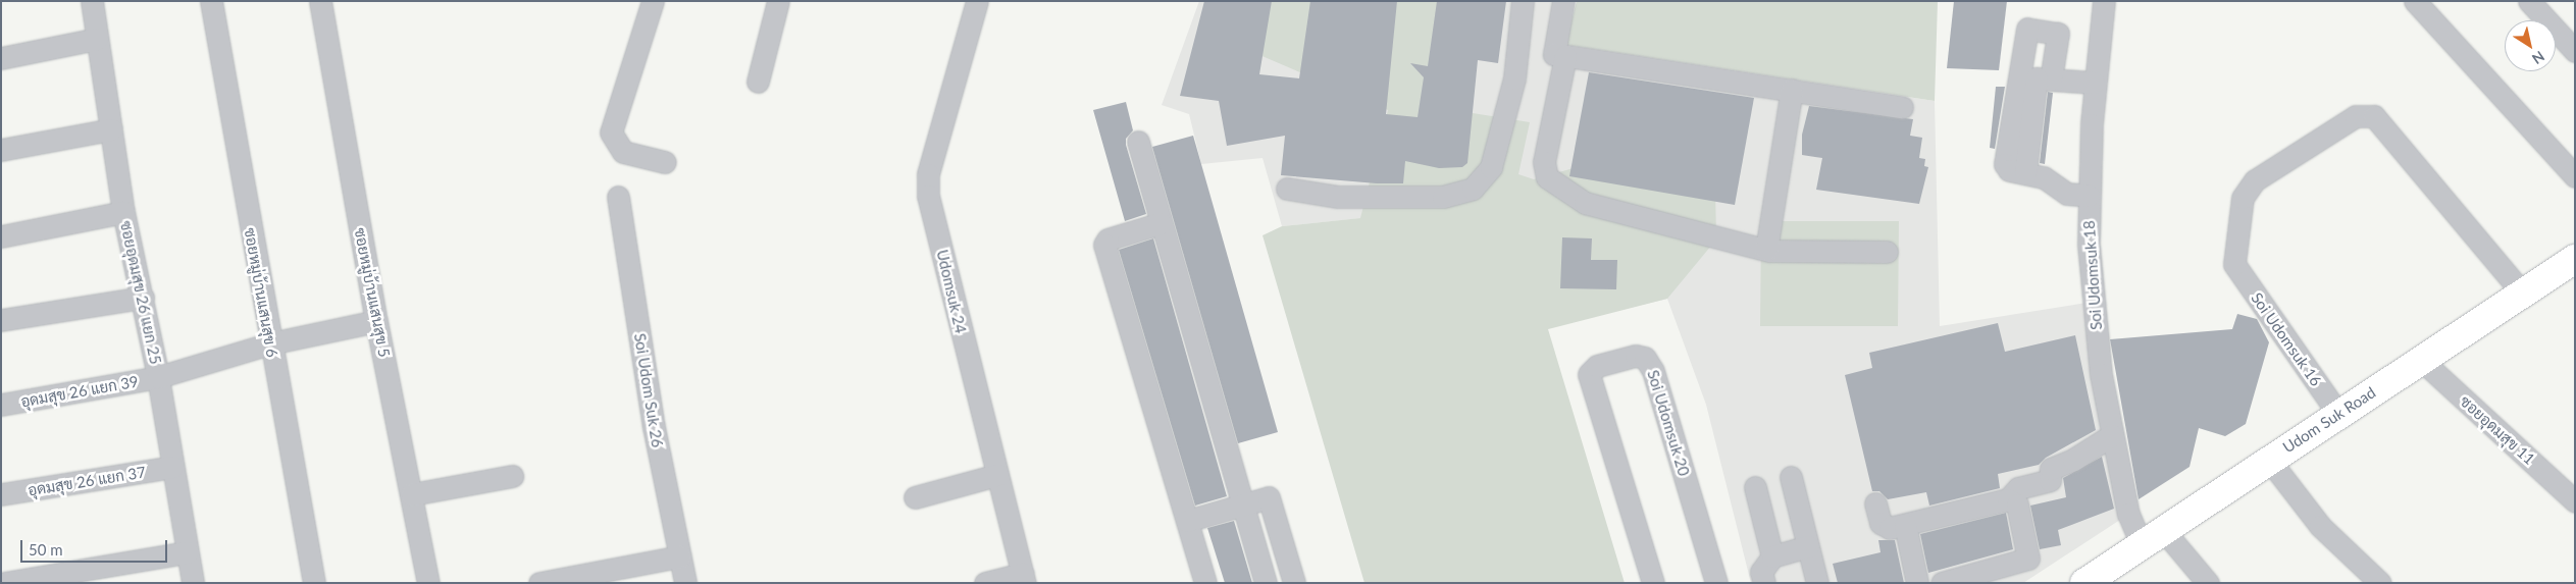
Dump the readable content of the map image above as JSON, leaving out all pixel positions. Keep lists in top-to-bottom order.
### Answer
{
  "streets": {
    "main road": ["Udom Suk Road"],
    "street": [
      "Soi Udomsuk 18",
      "Udomsuk 24",
      "ซอยอุดมสุข 26 แยก 25",
      "ซอยหมู่บ้านแสนสุข 6",
      "ซอยหมู่บ้านแสนสุข 5",
      "Soi Udomsuk 16",
      "Soi Udom Suk 26",
      "อุดมสุข 26 แยก 39",
      "Soi Udomsuk 20",
      "ซอยอุดมสุข 11",
      "อุดมสุข 26 แยก 37"
    ]
  },
  "crossings": [
    ["Soi Udomsuk 18", "Udom Suk Road"],
    ["ซอยอุดมสุข 26 แยก 25", "อุดมสุข 26 แยก 39"],
    ["ซอยอุดมสุข 26 แยก 25", "อุดมสุข 26 แยก 37"],
    ["ซอยหมู่บ้านแสนสุข 6", "อุดมสุข 26 แยก 39"],
    ["ซอยหมู่บ้านแสนสุข 5", "อุดมสุข 26 แยก 39"],
    ["Soi Udomsuk 16", "Udom Suk Road"],
    ["Udom Suk Road", "ซอยอุดมสุข 11"]
  ],
  "scale_bar": "50 m",
  "north": "bottom right"
}
